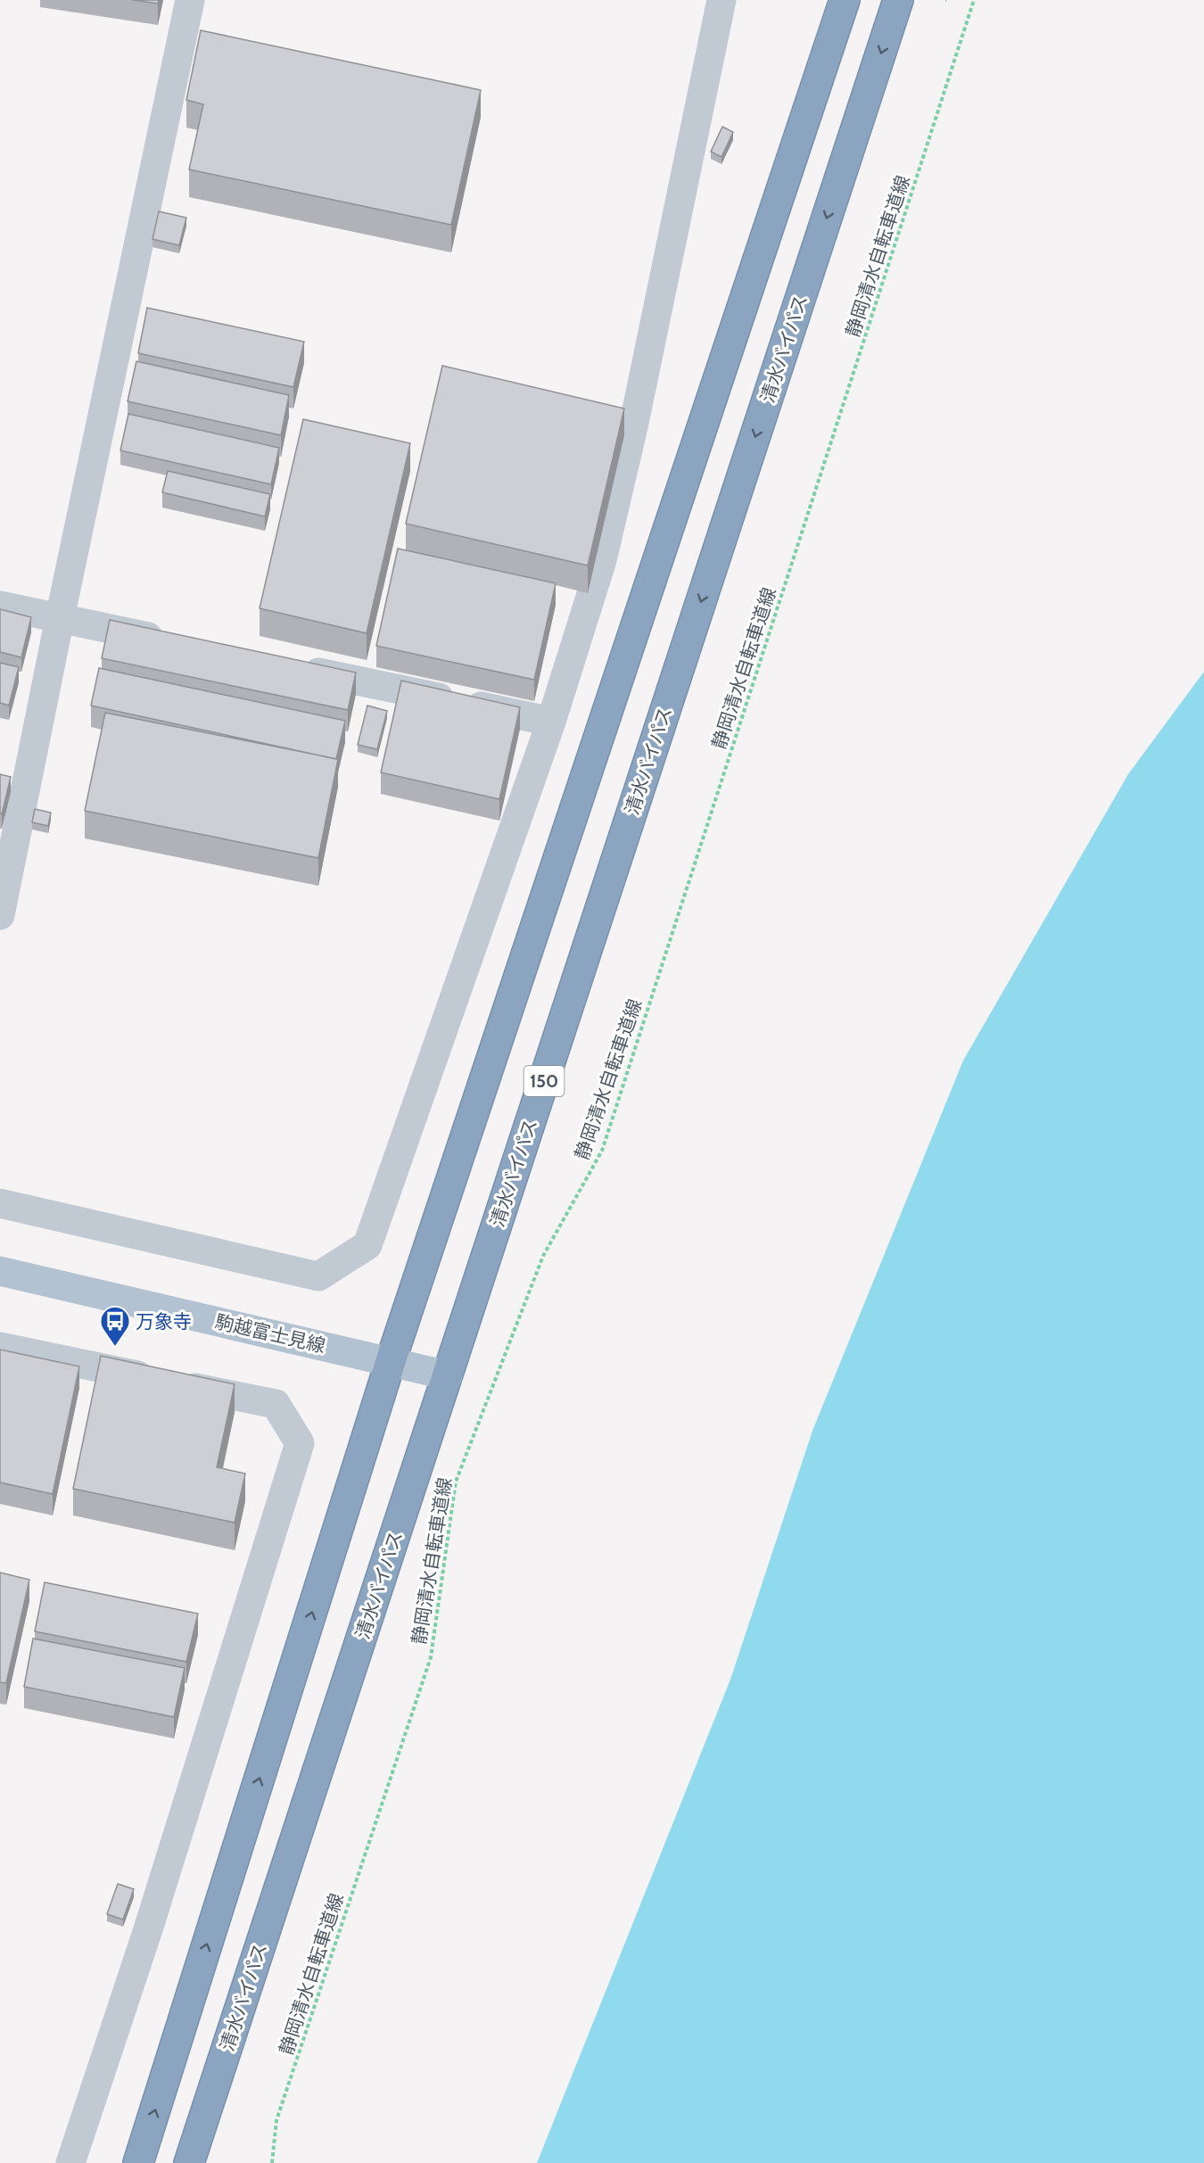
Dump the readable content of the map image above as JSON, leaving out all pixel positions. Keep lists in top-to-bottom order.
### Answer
{
  "streets": {
    "highway": ["清水バイパス", "150"],
    "main road": ["駒越富士見線"],
    "path": ["静岡清水自転車道線"]
  },
  "crossings": [
    ["清水バイパス", "駒越富士見線"]
  ],
  "places": {
    "bus stop": ["万象寺"]
  }
}
